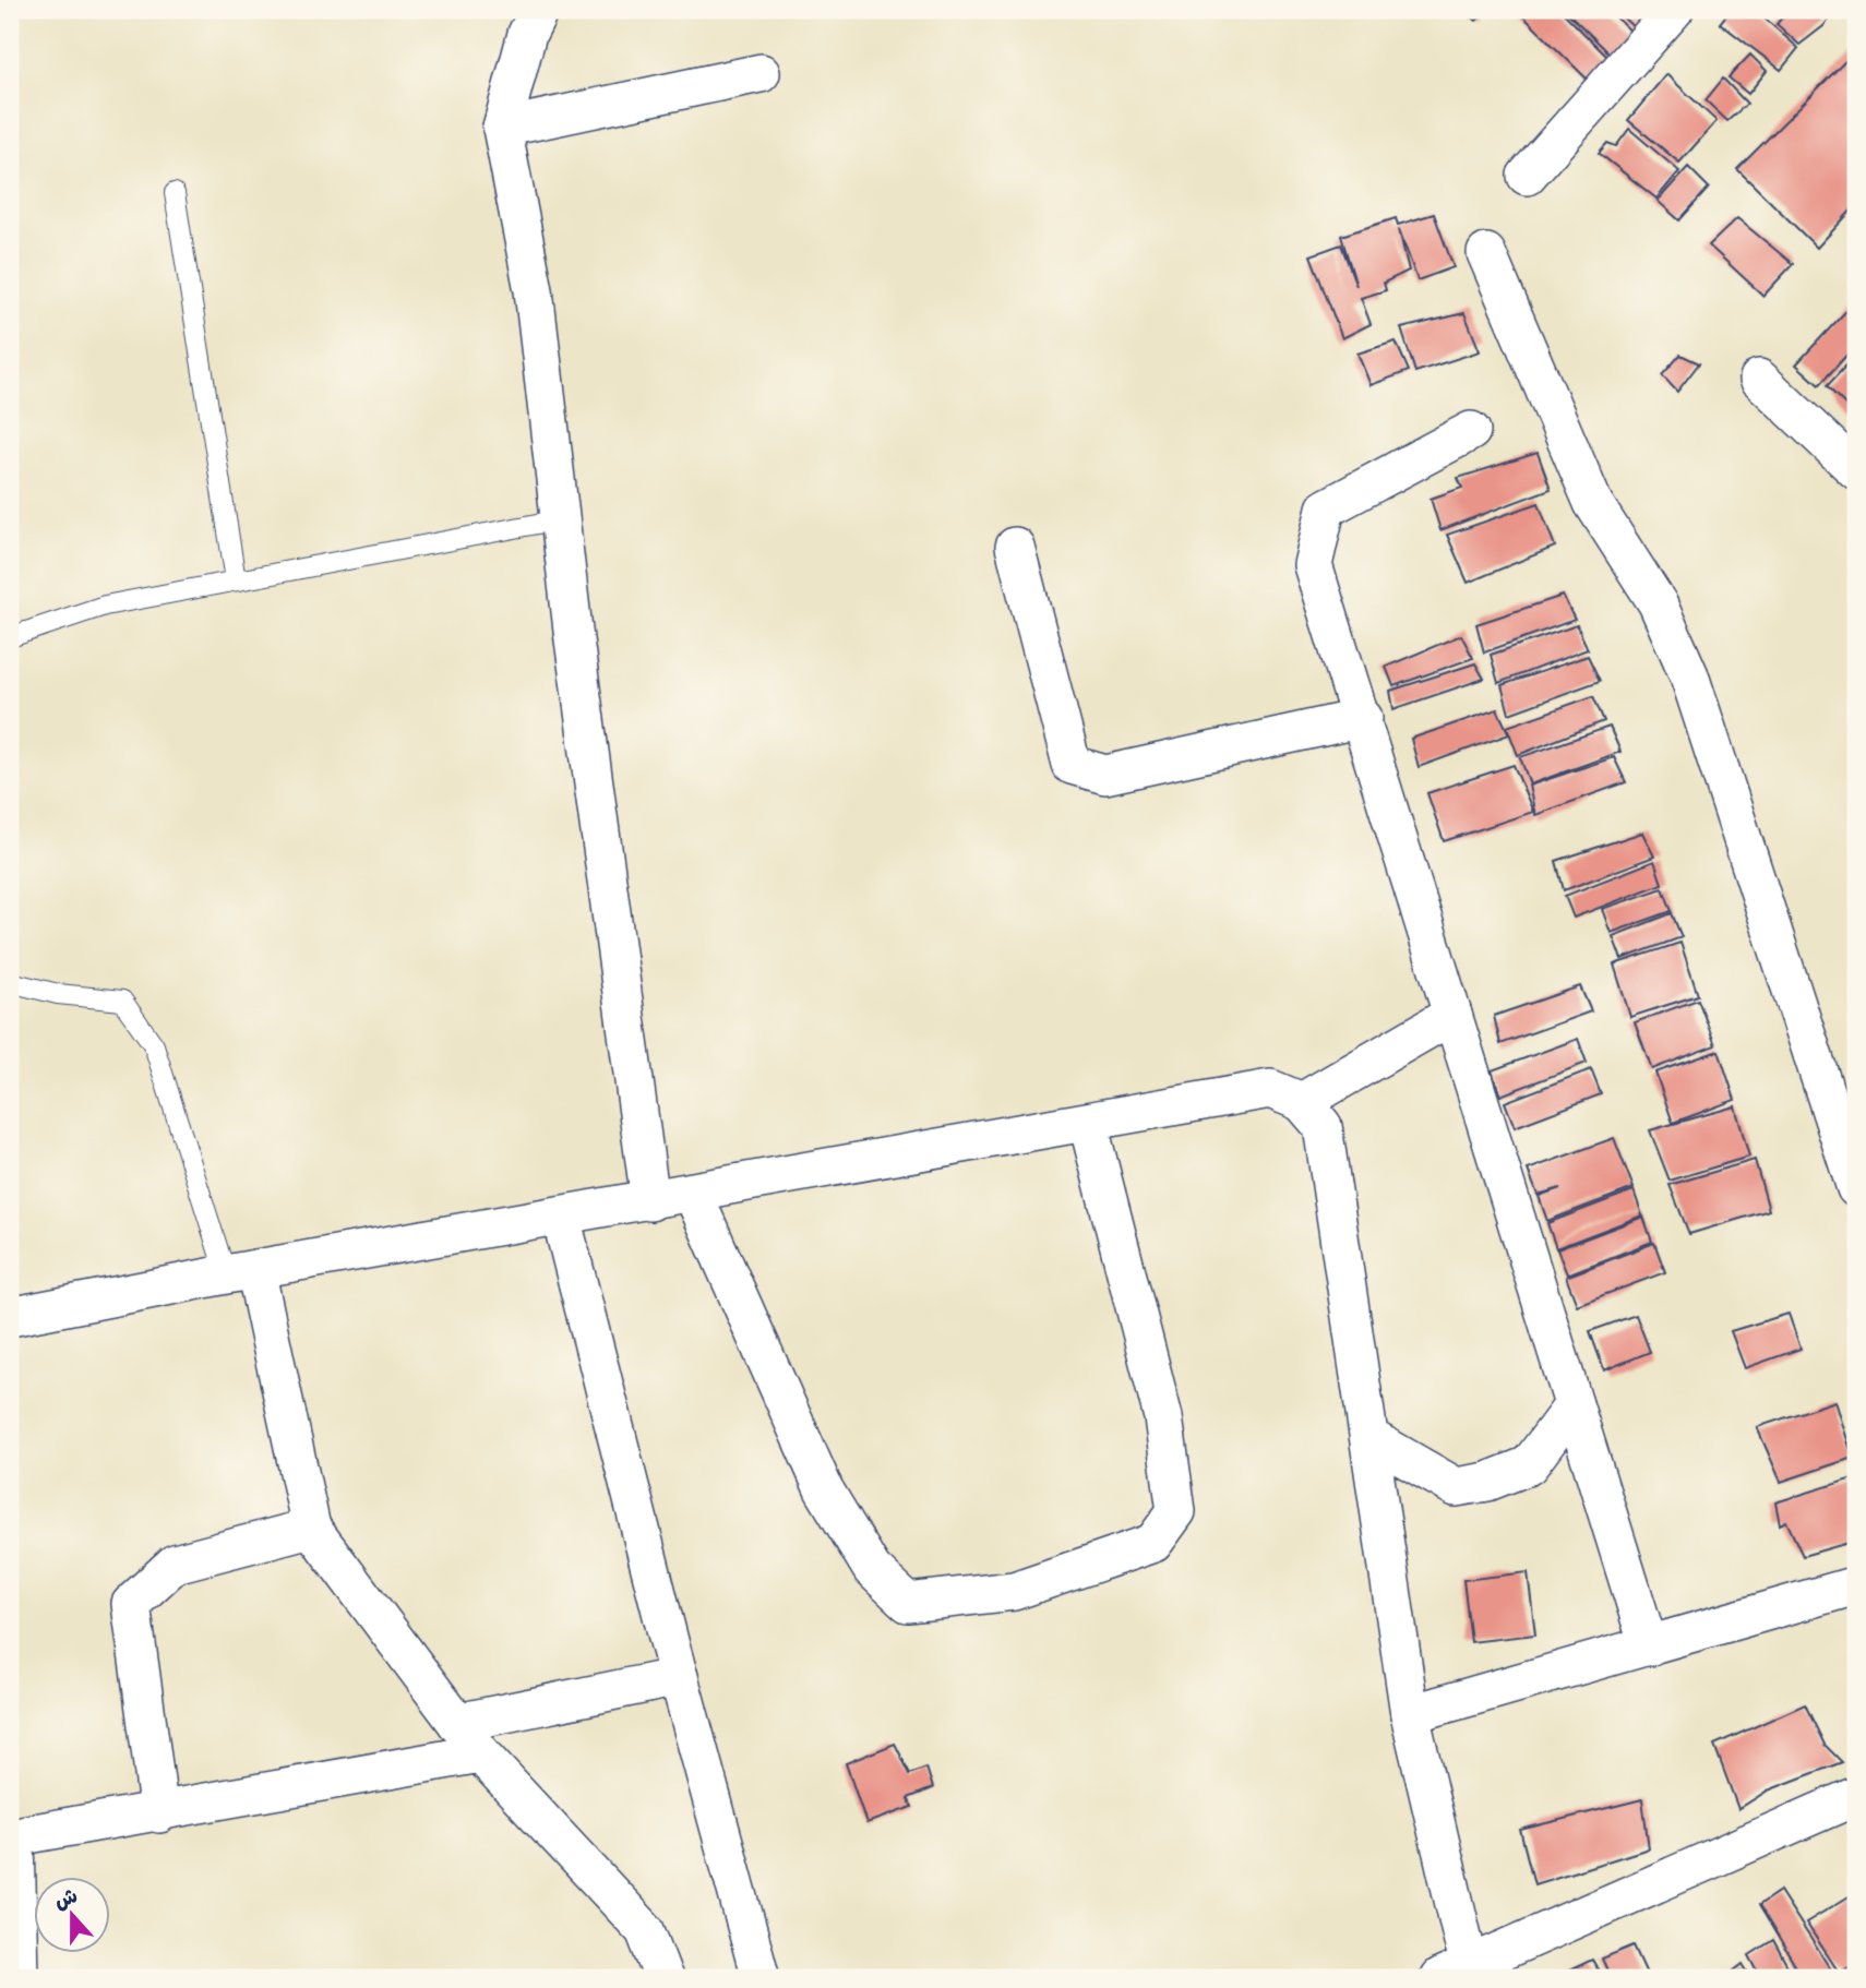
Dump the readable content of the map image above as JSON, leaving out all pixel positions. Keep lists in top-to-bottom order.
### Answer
{
  "north": "top"
}
